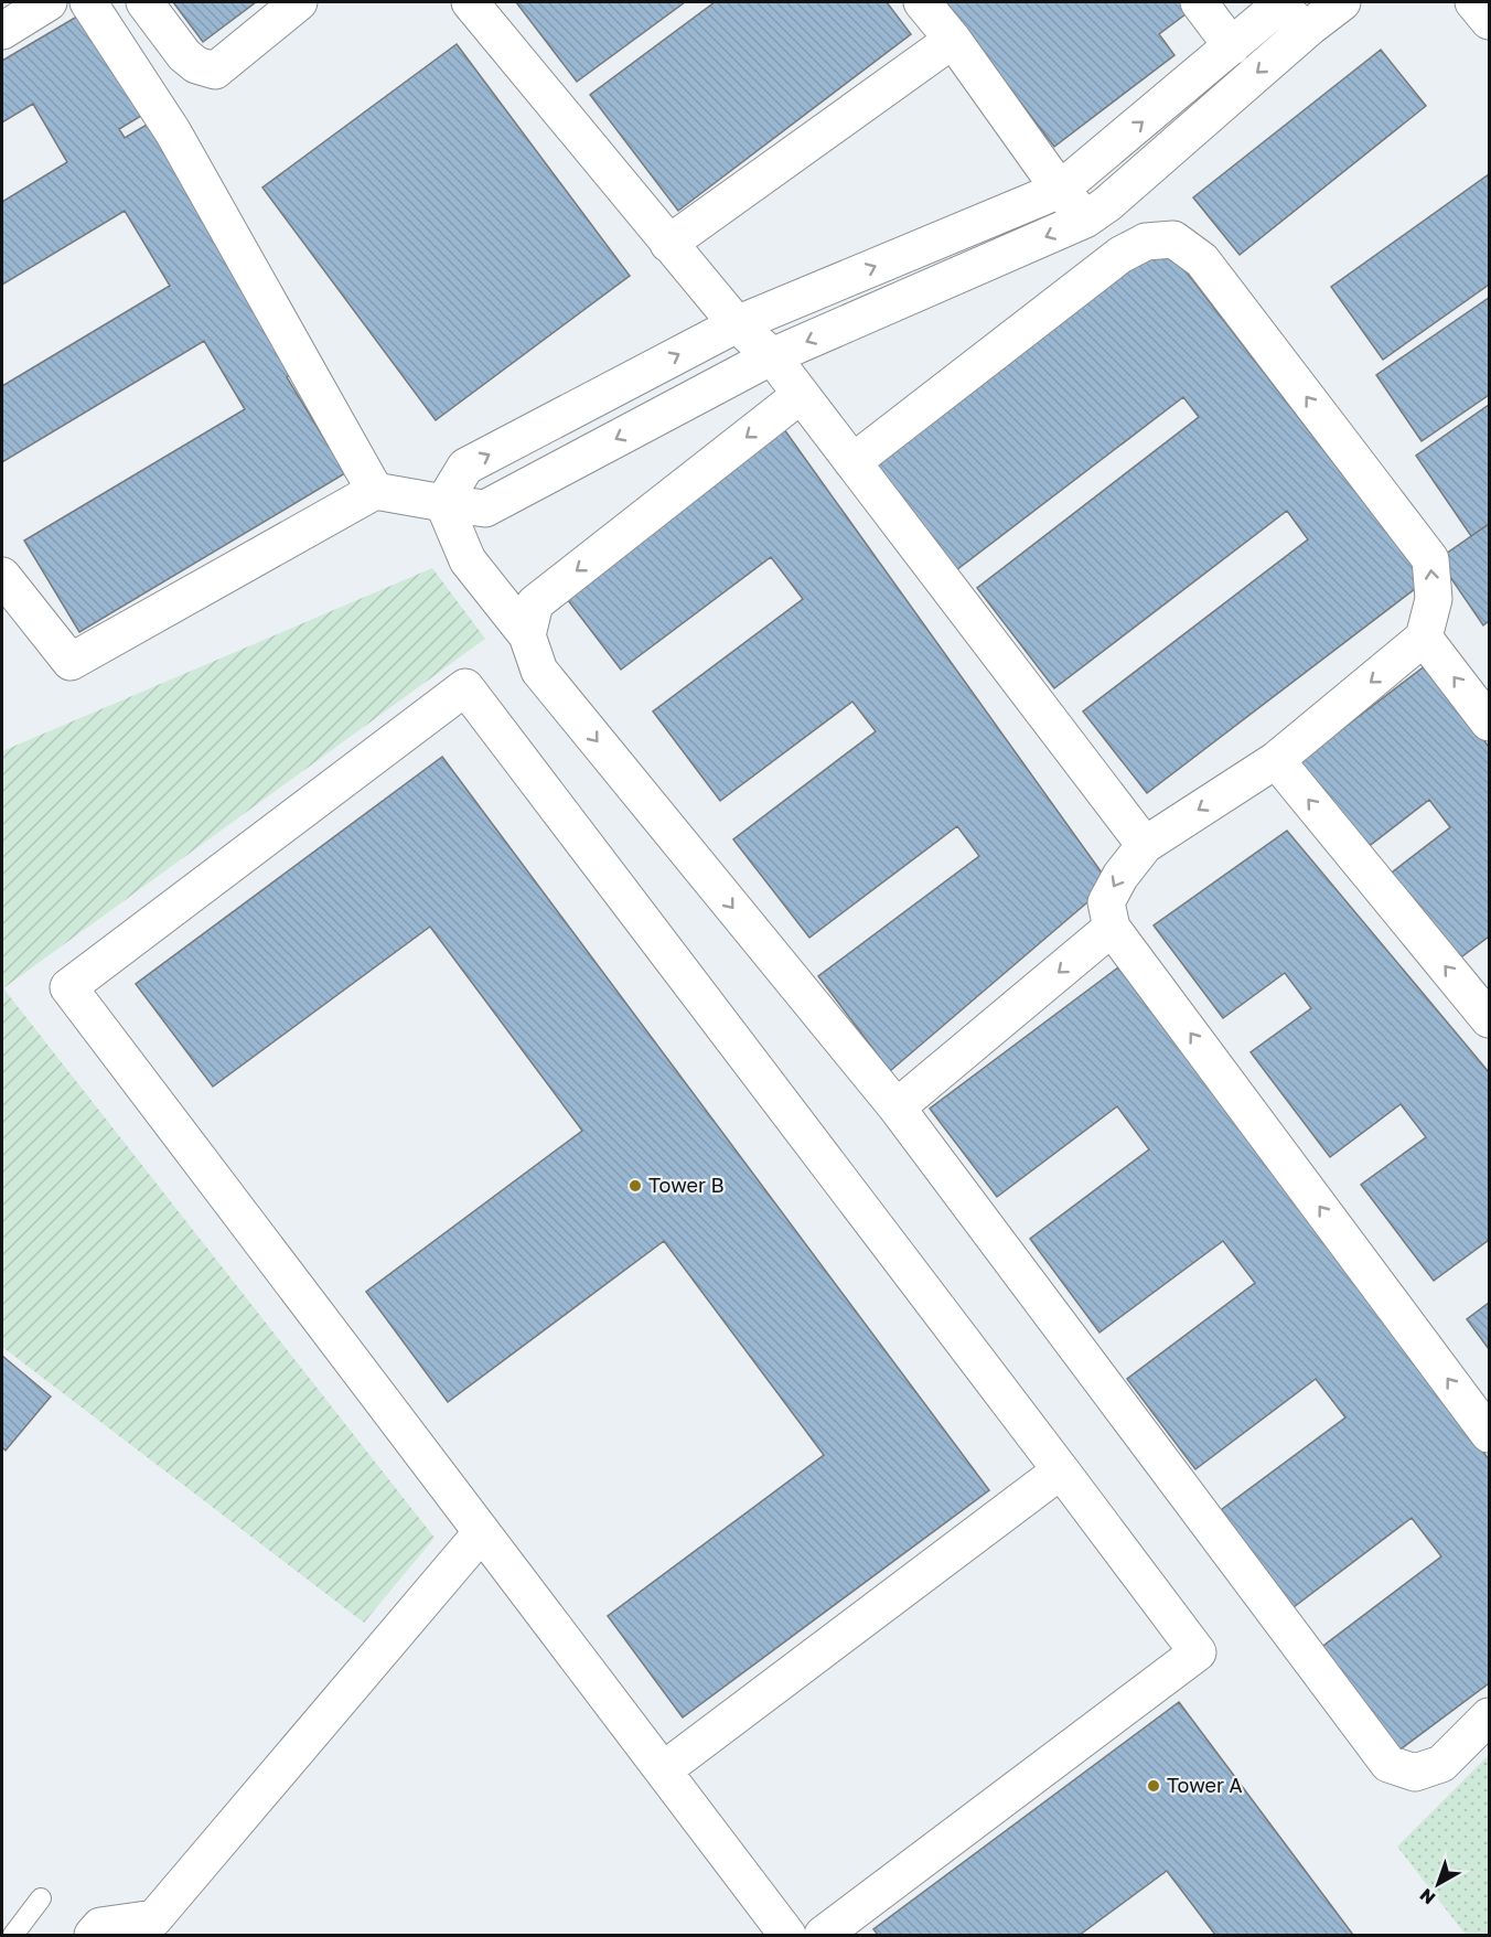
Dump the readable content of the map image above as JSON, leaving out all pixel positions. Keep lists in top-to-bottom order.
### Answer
{
  "places": ["Tower B", "Tower A"],
  "north": "bottom left"
}
